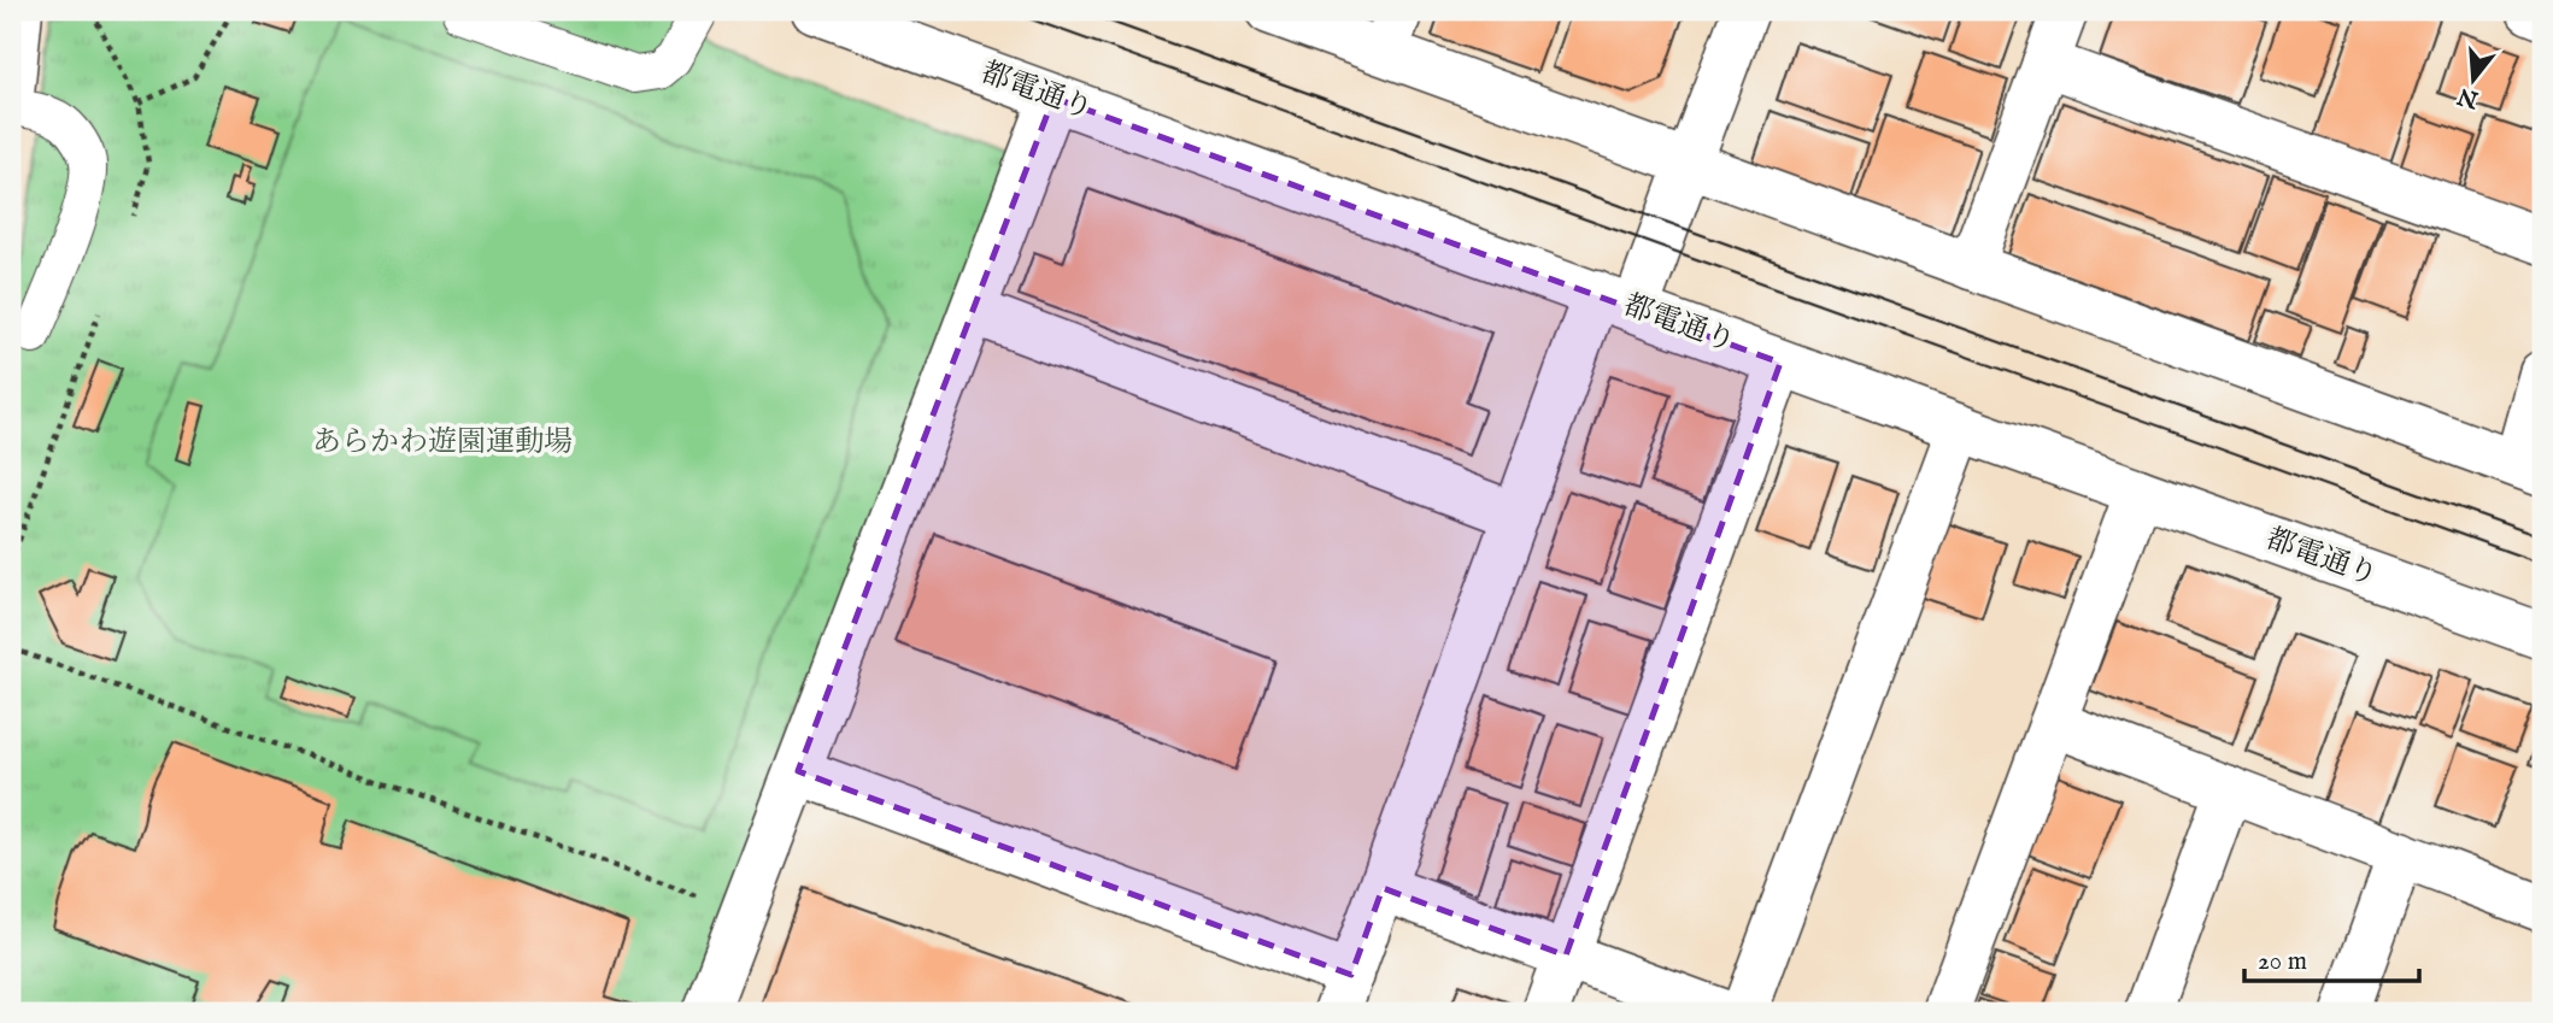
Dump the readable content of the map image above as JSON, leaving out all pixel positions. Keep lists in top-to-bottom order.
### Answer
{
  "streets": {
    "street": ["都電通り"]
  },
  "parks": ["あらかわ遊園運動場"],
  "scale_bar": "20 m",
  "north": "bottom"
}
